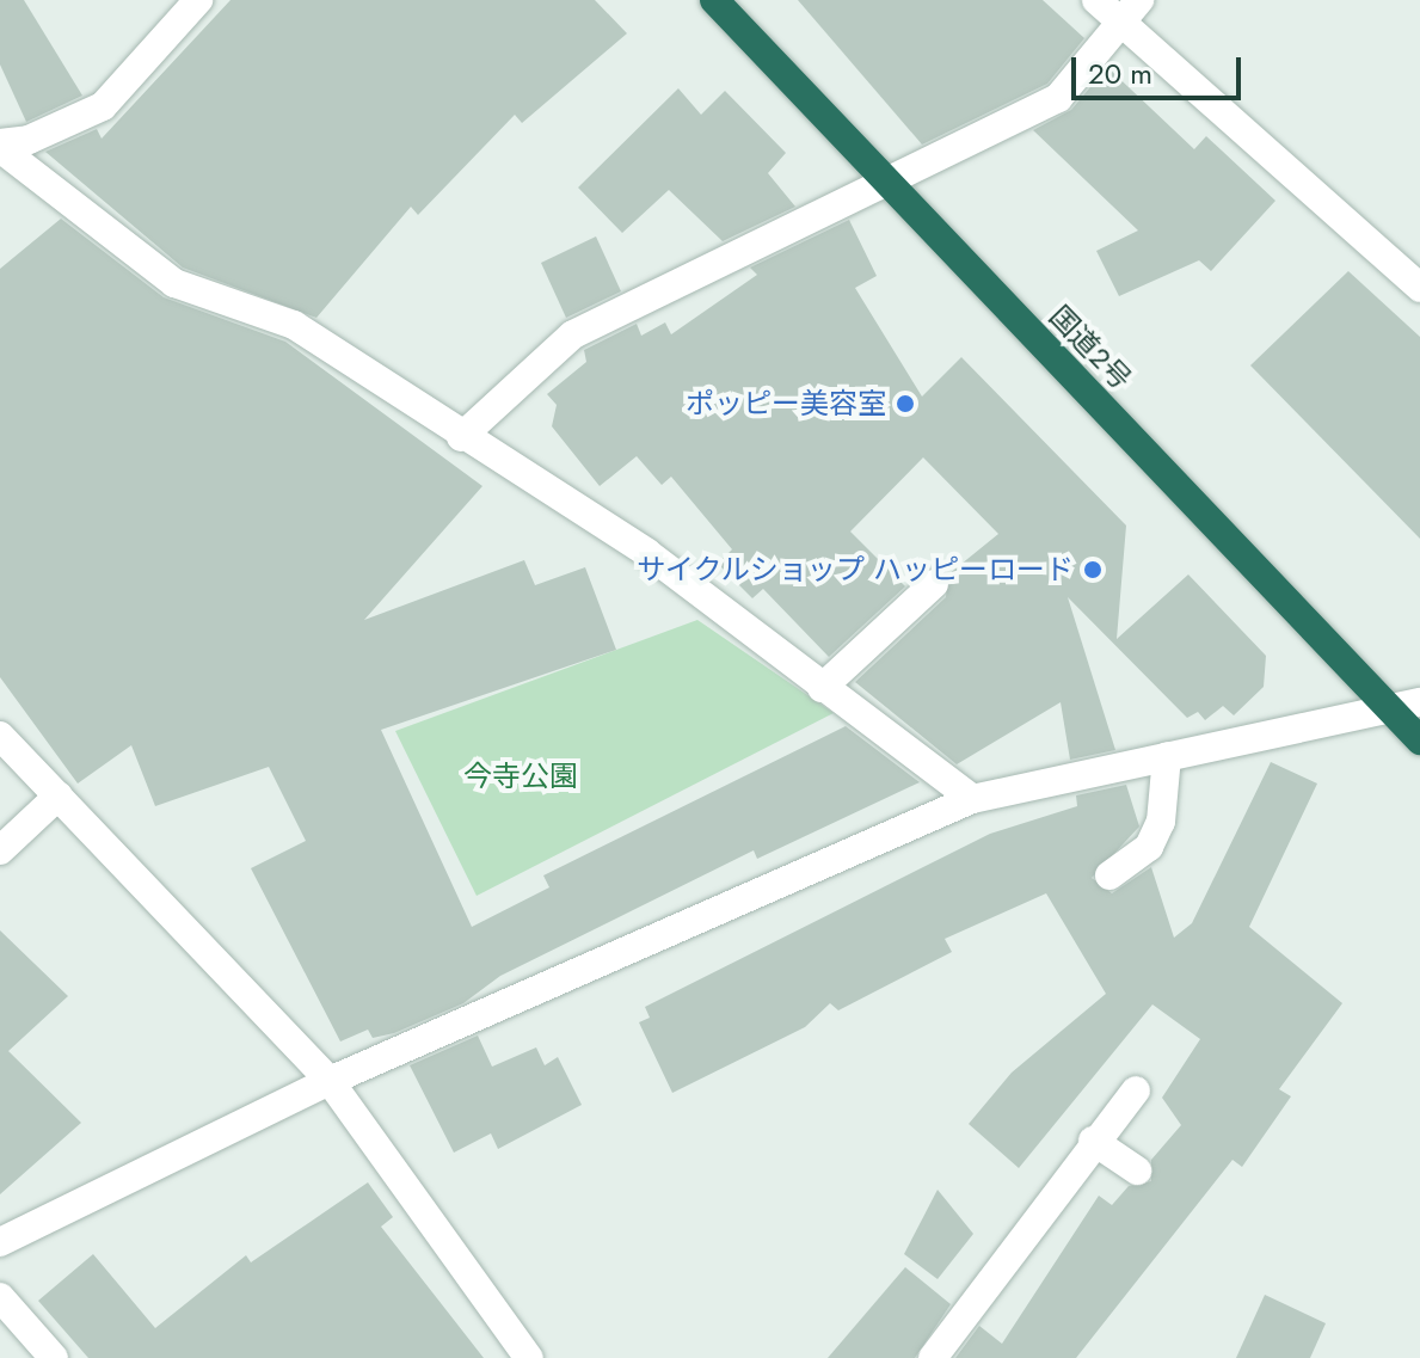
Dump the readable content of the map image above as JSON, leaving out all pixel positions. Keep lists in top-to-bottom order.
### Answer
{
  "streets": {
    "highway": ["国道2号"]
  },
  "parks": ["今寺公園"],
  "places": ["ポッピー美容室", "サイクルショップ ハッピーロード"],
  "scale_bar": "20 m"
}
